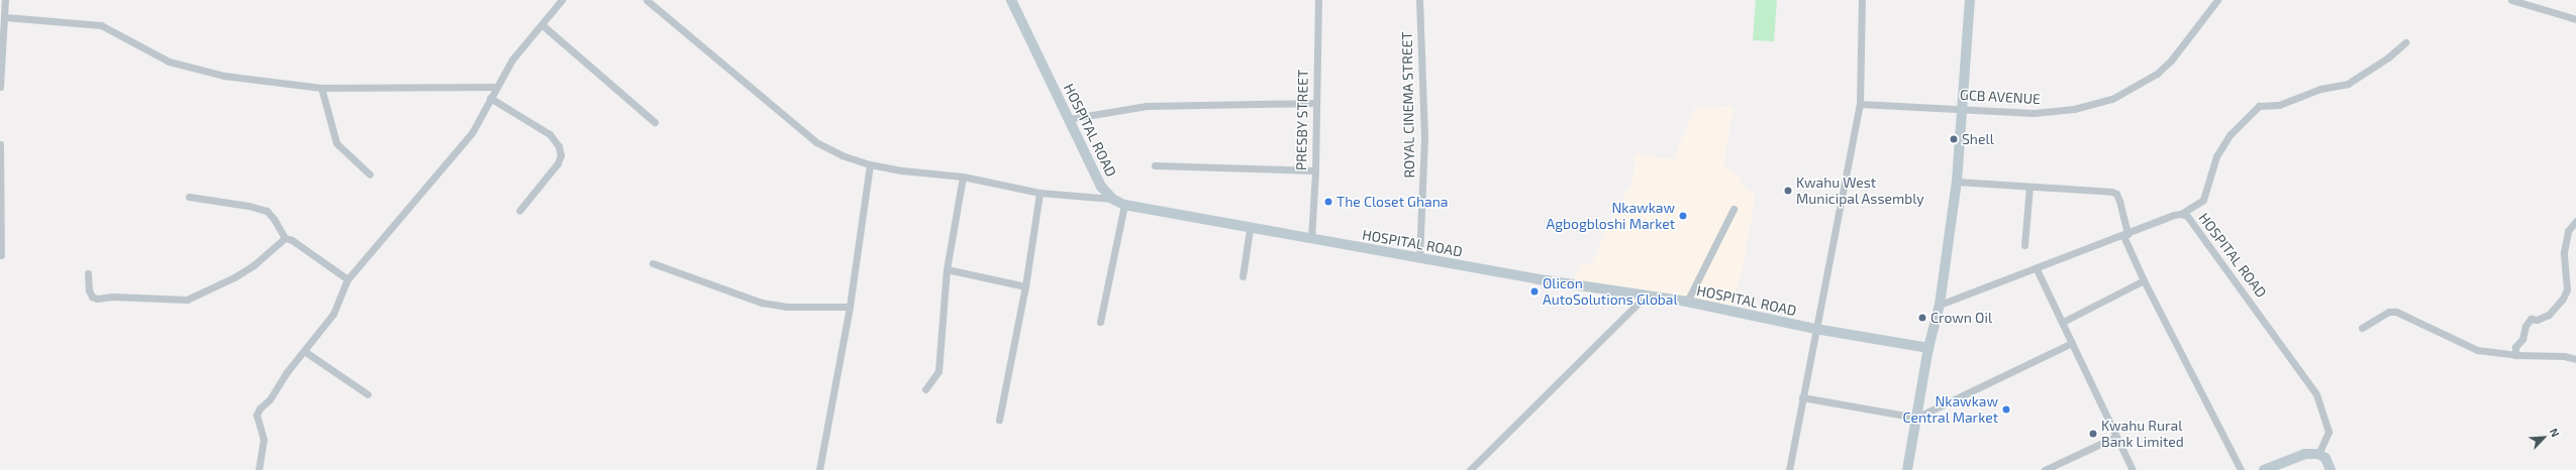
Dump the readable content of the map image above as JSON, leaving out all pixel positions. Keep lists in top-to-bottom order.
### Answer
{
  "streets": {
    "street": [
      "GCB AVENUE",
      "ROYAL CINEMA STREET",
      "PRESBY STREET",
      "HOSPITAL ROAD"
    ]
  },
  "crossings": [
    ["ROYAL CINEMA STREET", "HOSPITAL ROAD"],
    ["PRESBY STREET", "HOSPITAL ROAD"]
  ],
  "places": [
    "Shell",
    "Kwahu West Municipal Assembly",
    "The Closet Ghana",
    "Nkawkaw Agbogbloshi Market",
    "Olicon AutoSolutions Global",
    "Crown Oil",
    "Nkawkaw Central Market",
    "Kwahu Rural Bank Limited"
  ],
  "north": "top right"
}
